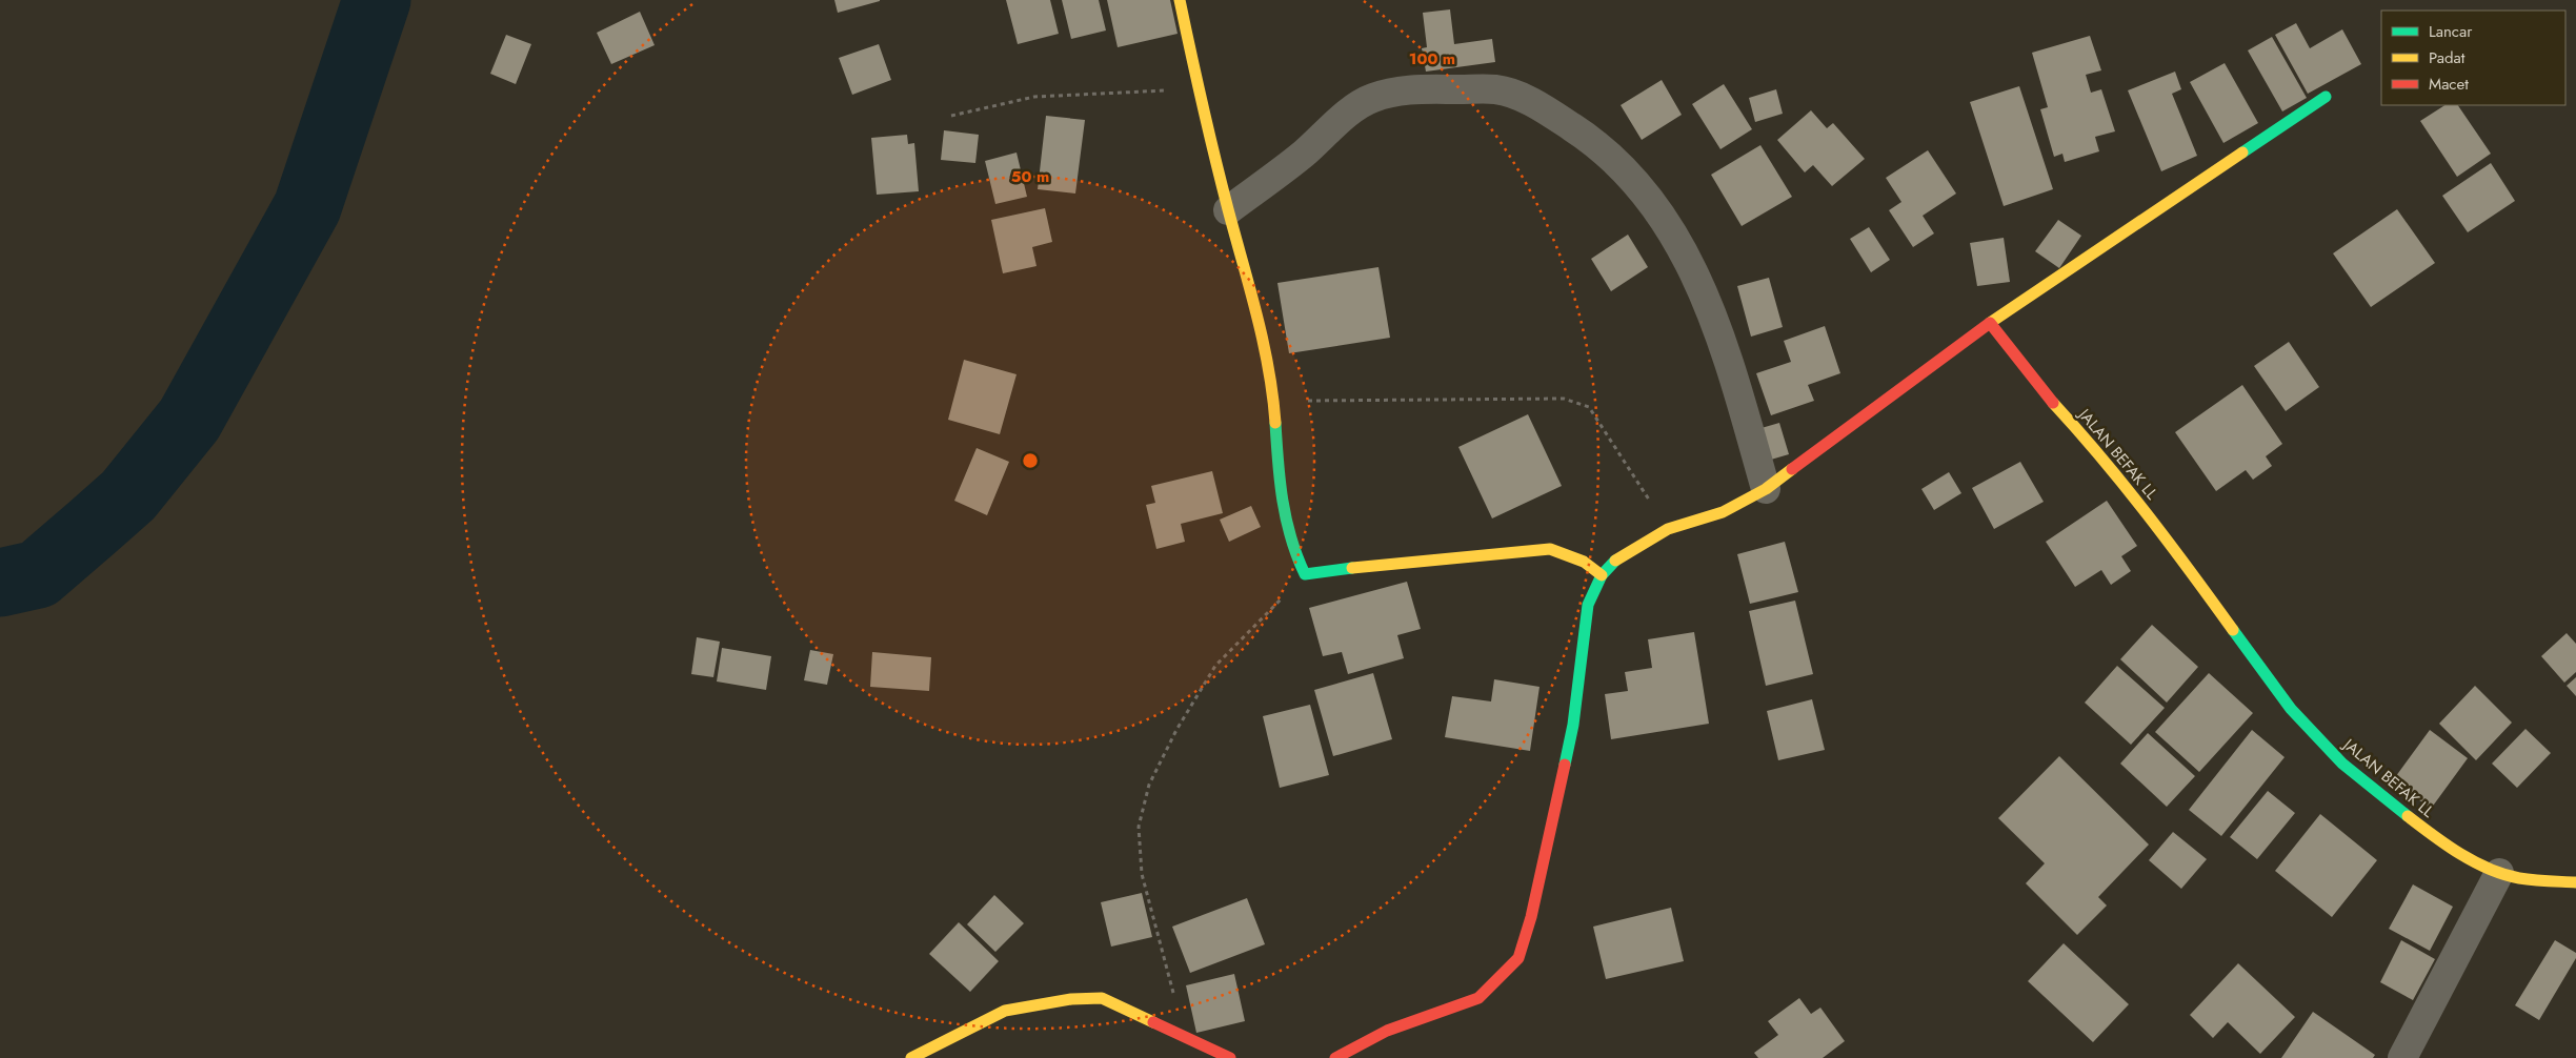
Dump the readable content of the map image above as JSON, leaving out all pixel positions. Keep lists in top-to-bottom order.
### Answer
{
  "streets": {
    "street": ["JALAN BEFAK LL"]
  },
  "legend": ["Lancar", "Padat", "Macet"],
  "rings": ["100 m", "50 m"]
}
